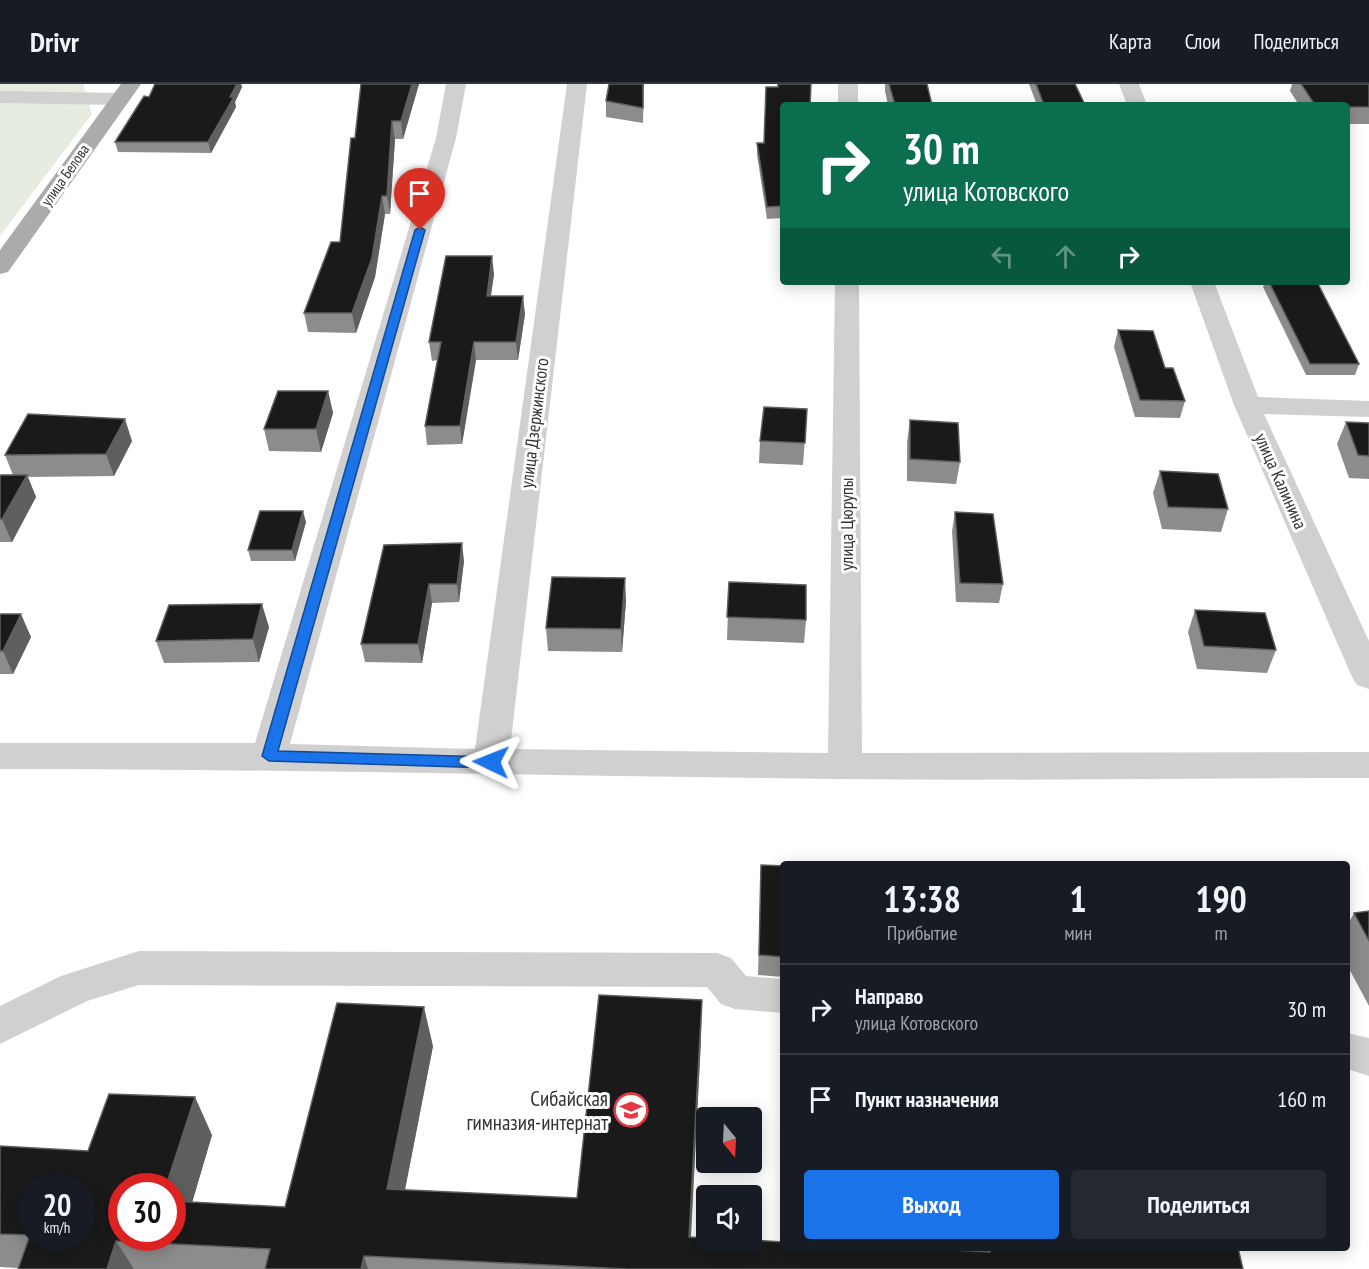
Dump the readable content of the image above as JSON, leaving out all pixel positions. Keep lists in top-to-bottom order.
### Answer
{
  "streets": {
    "main road": ["улица Белова"],
    "street": ["улица Дзержинского", "улица Калинина", "улица Цюрупы"]
  },
  "places": {
    "school or university": ["Сибайская гимназия-интернат"]
  },
  "north": "bottom",
  "page": {
    "header": "Drivr",
    "nav": ["Карта", "Слои", "Поделиться"],
    "turn": ["30 m", "улица Котовского"],
    "eta": [
      "13:38",
      "Прибытие",
      "1",
      "мин",
      "190",
      "m"
    ],
    "list": [
      {
        "name": "Направо",
        "note": "улица Котовского",
        "value": "30 m"
      },
      {
        "name": "Пункт назначения",
        "value": "160 m"
      }
    ],
    "buttons": ["Выход", "Поделиться"],
    "speed": "20 km/h",
    "limit": "30"
  }
}
